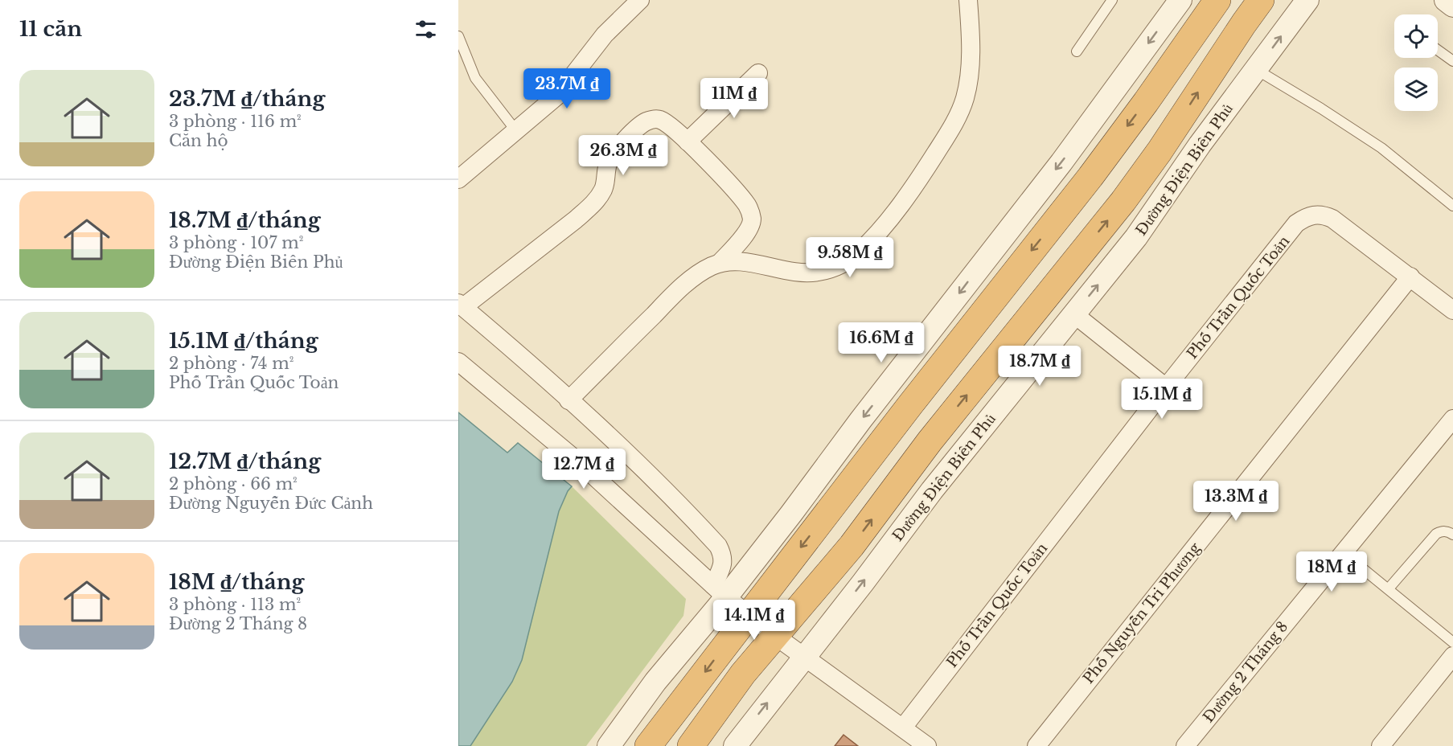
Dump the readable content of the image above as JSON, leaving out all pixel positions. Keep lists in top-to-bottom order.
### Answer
{
  "streets": {
    "street": [
      "Đường Điện Biên Phủ",
      "Phố Trần Quốc Toản",
      "Phố Nguyễn Tri Phương",
      "Đường 2 Tháng 8"
    ]
  },
  "crossings": [
    ["Phố Trần Quốc Toản", "Phố Nguyễn Tri Phương"]
  ],
  "page": {
    "heading": "11 căn",
    "list": [
      {
        "name": "23.7M ₫/tháng",
        "note": "3 phòng · 116 m² · Căn hộ"
      },
      {
        "name": "18.7M ₫/tháng",
        "note": "3 phòng · 107 m² · Đường Điện Biên Phủ"
      },
      {
        "name": "15.1M ₫/tháng",
        "note": "2 phòng · 74 m² · Phố Trần Quốc Toản"
      },
      {
        "name": "12.7M ₫/tháng",
        "note": "2 phòng · 66 m² · Đường Nguyễn Đức Cảnh"
      },
      {
        "name": "18M ₫/tháng",
        "note": "3 phòng · 113 m² · Đường 2 Tháng 8"
      }
    ],
    "price": [
      "23.7M ₫",
      "11M ₫",
      "26.3M ₫",
      "9.58M ₫",
      "16.6M ₫",
      "18.7M ₫",
      "15.1M ₫",
      "12.7M ₫",
      "13.3M ₫",
      "18M ₫",
      "14.1M ₫"
    ]
  }
}
